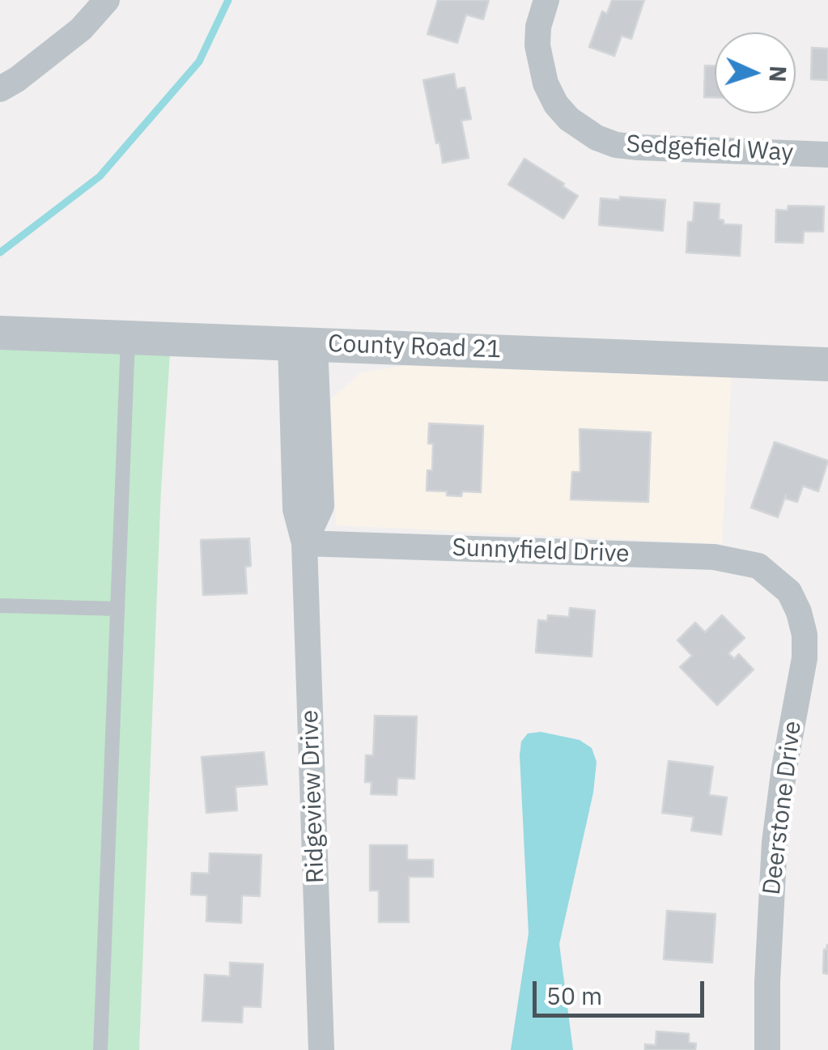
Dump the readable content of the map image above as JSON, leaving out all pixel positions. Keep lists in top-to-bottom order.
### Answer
{
  "streets": {
    "street": [
      "Sedgefield Way",
      "County Road 21",
      "Sunnyfield Drive",
      "Ridgeview Drive",
      "Deerstone Drive"
    ]
  },
  "crossings": [
    ["County Road 21", "Ridgeview Drive"],
    ["Sunnyfield Drive", "Ridgeview Drive"],
    ["Sunnyfield Drive", "Deerstone Drive"]
  ],
  "scale_bar": "50 m",
  "north": "right"
}
